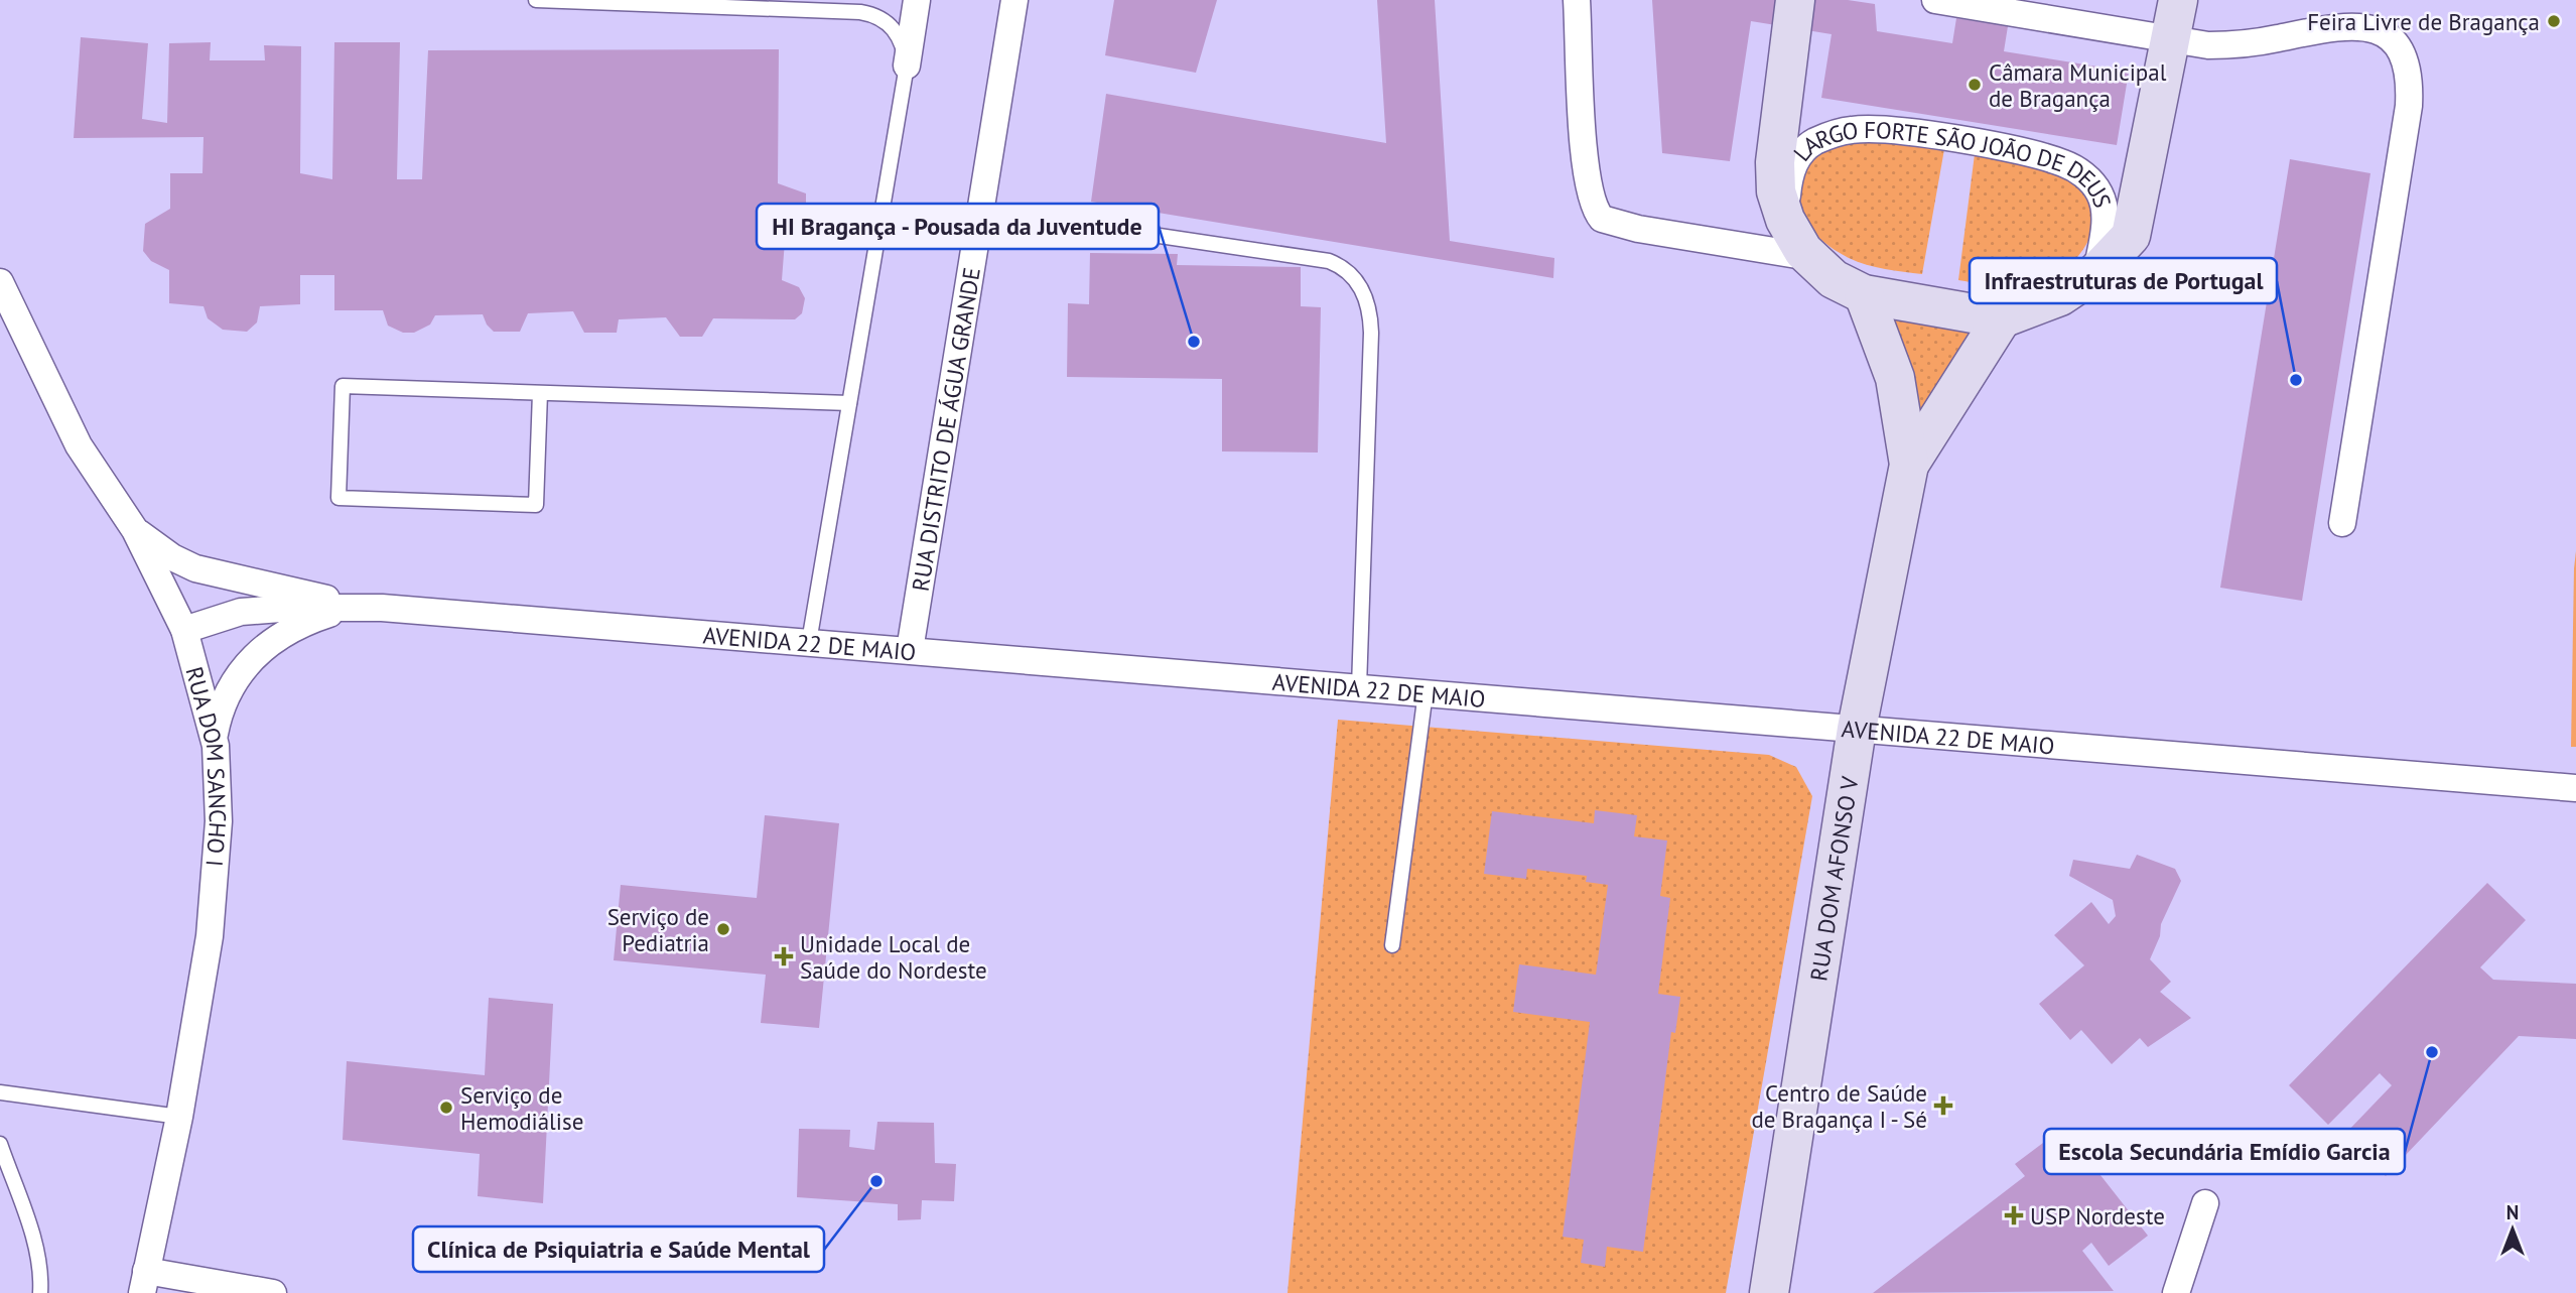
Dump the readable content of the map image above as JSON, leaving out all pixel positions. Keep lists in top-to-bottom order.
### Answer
{
  "streets": {
    "street": [
      "LARGO FORTE SÃO JOÃO DE DEUS",
      "RUA DISTRITO DE ÁGUA GRANDE",
      "AVENIDA 22 DE MAIO",
      "RUA DOM SANCHO I",
      "RUA DOM AFONSO V"
    ]
  },
  "crossings": [
    ["LARGO FORTE SÃO JOÃO DE DEUS", "RUA DOM AFONSO V"],
    ["RUA DISTRITO DE ÁGUA GRANDE", "AVENIDA 22 DE MAIO"],
    ["AVENIDA 22 DE MAIO", "RUA DOM SANCHO I"],
    ["AVENIDA 22 DE MAIO", "RUA DOM AFONSO V"]
  ],
  "places": {
    "other": [
      "Feira Livre de Bragança",
      "Câmara Municipal de Bragança",
      "HI Bragança - Pousada da Juventude",
      "Infraestruturas de Portugal",
      "Serviço de Pediatria",
      "Escola Secundária Emídio Garcia",
      "Serviço de Hemodiálise",
      "Clínica de Psiquiatria e Saúde Mental"
    ],
    "health": ["Unidade Local de Saúde do Nordeste", "Centro de Saúde de Bragança I - Sé", "USP Nordeste"]
  },
  "north": "top"
}
